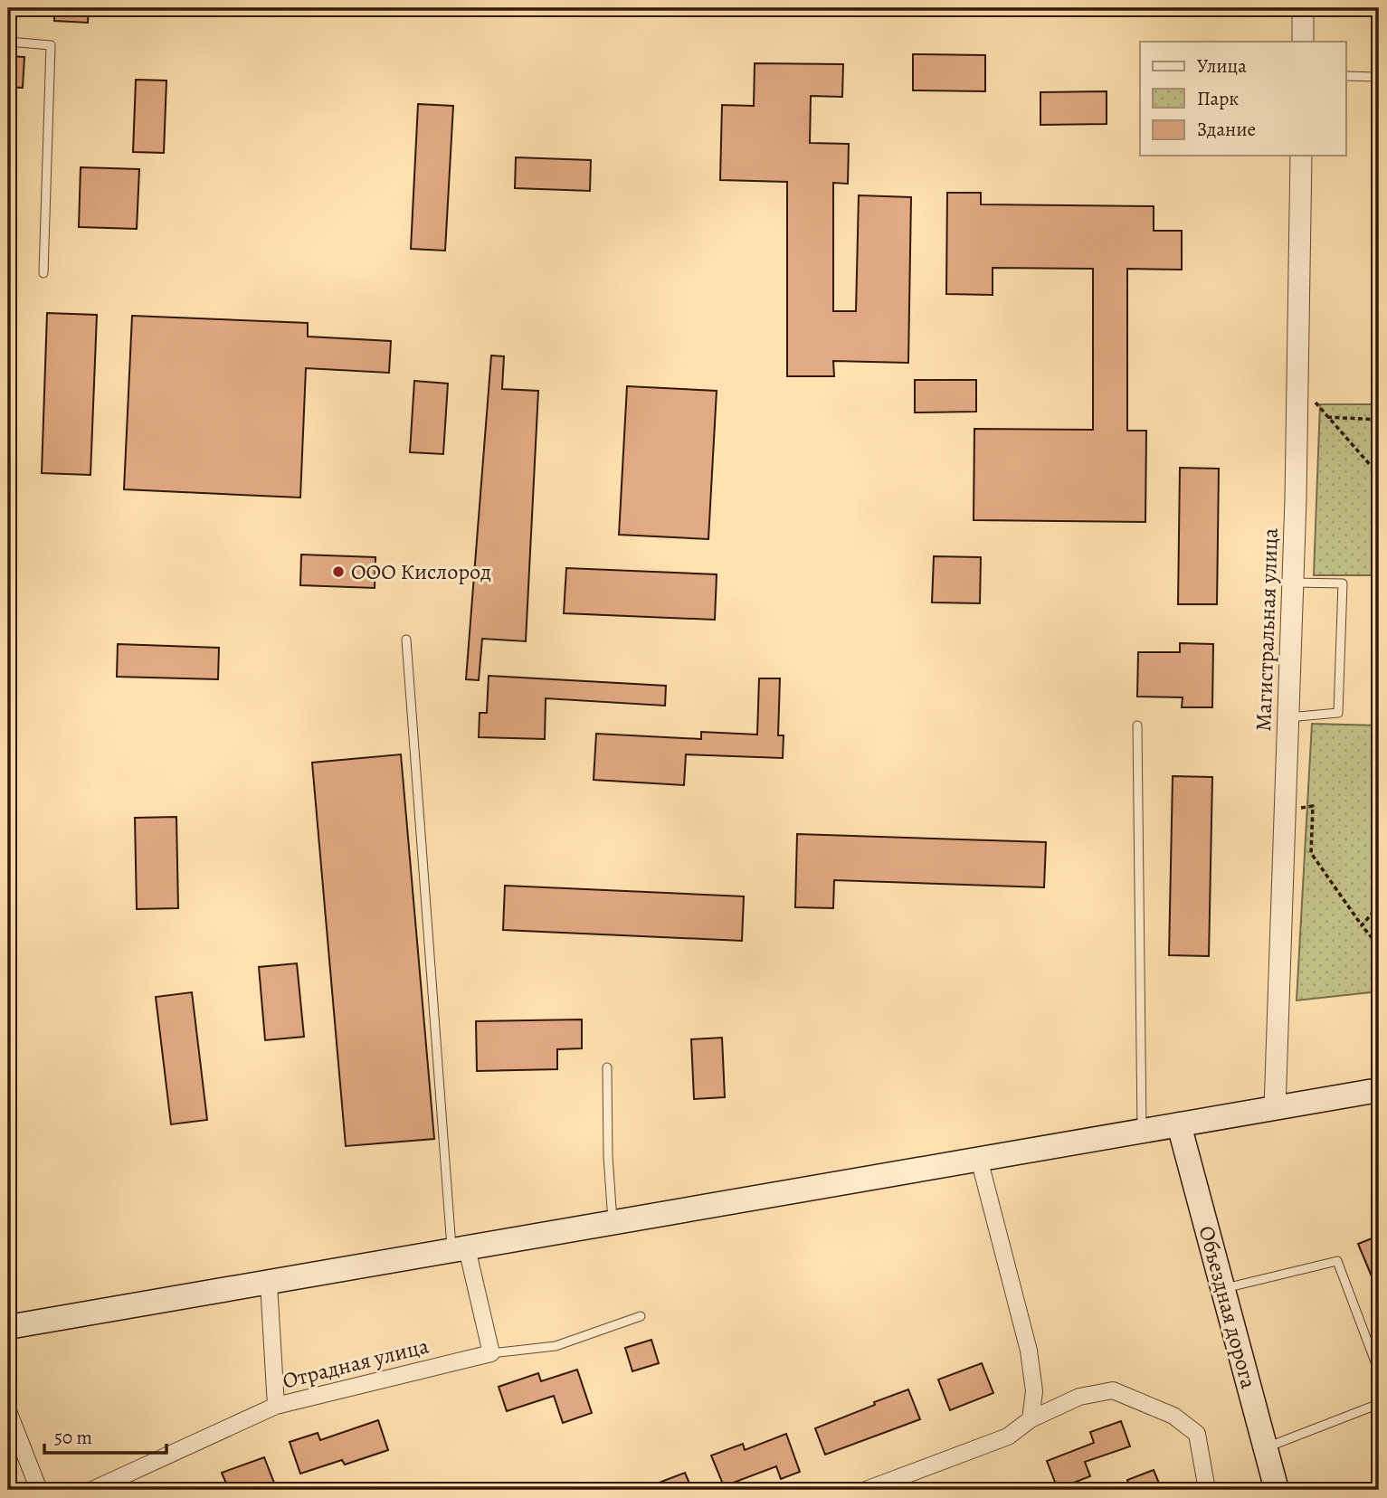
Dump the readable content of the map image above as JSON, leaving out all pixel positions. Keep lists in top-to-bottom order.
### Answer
{
  "streets": {
    "main road": ["Объездная дорога"],
    "street": ["Магистральная улица", "Отрадная улица"]
  },
  "places": ["ООО Кислород"],
  "legend": ["Улица", "Парк", "Здание"],
  "scale_bar": "50 m"
}
